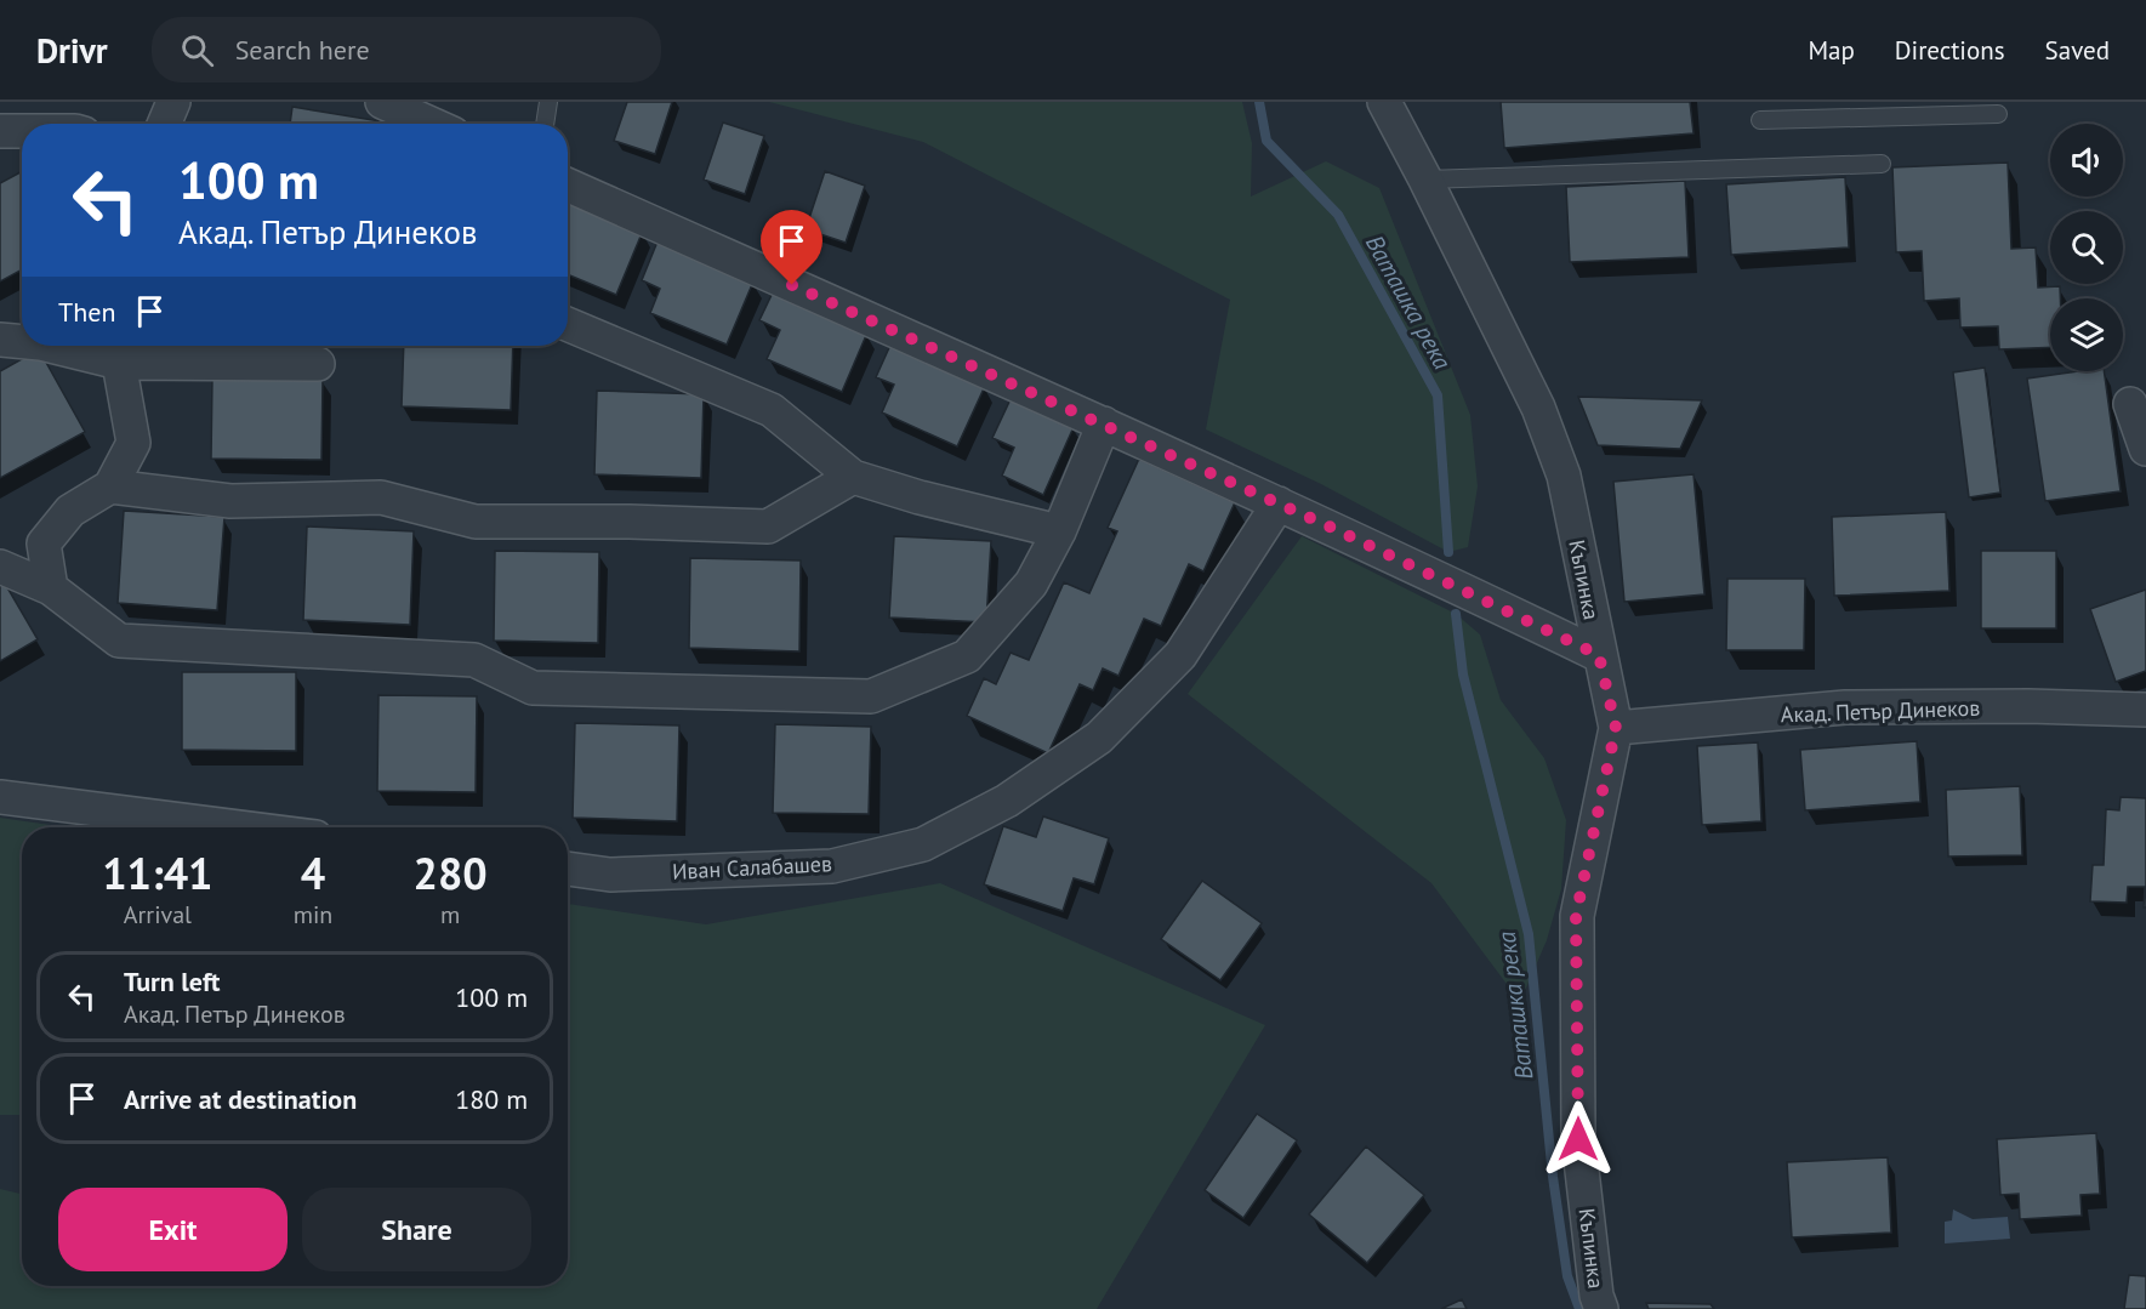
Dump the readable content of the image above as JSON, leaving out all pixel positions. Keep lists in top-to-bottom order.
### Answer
{
  "streets": {
    "street": ["Къпинка", "Акад. Петър Динеков", "Иван Салабашев"]
  },
  "crossings": [
    ["Къпинка", "Акад. Петър Динеков"]
  ],
  "water": ["Ваташка река"],
  "page": {
    "header": "Drivr",
    "search": "Search here",
    "nav": ["Map", "Directions", "Saved"],
    "turn": ["100 m", "Акад. Петър Динеков"],
    "then": "Then",
    "eta": [
      "11:41",
      "Arrival",
      "4",
      "min",
      "280",
      "m"
    ],
    "list": [
      {
        "name": "Turn left",
        "note": "Акад. Петър Динеков",
        "value": "100 m"
      },
      {
        "name": "Arrive at destination",
        "value": "180 m"
      }
    ],
    "buttons": ["Exit", "Share"]
  }
}
